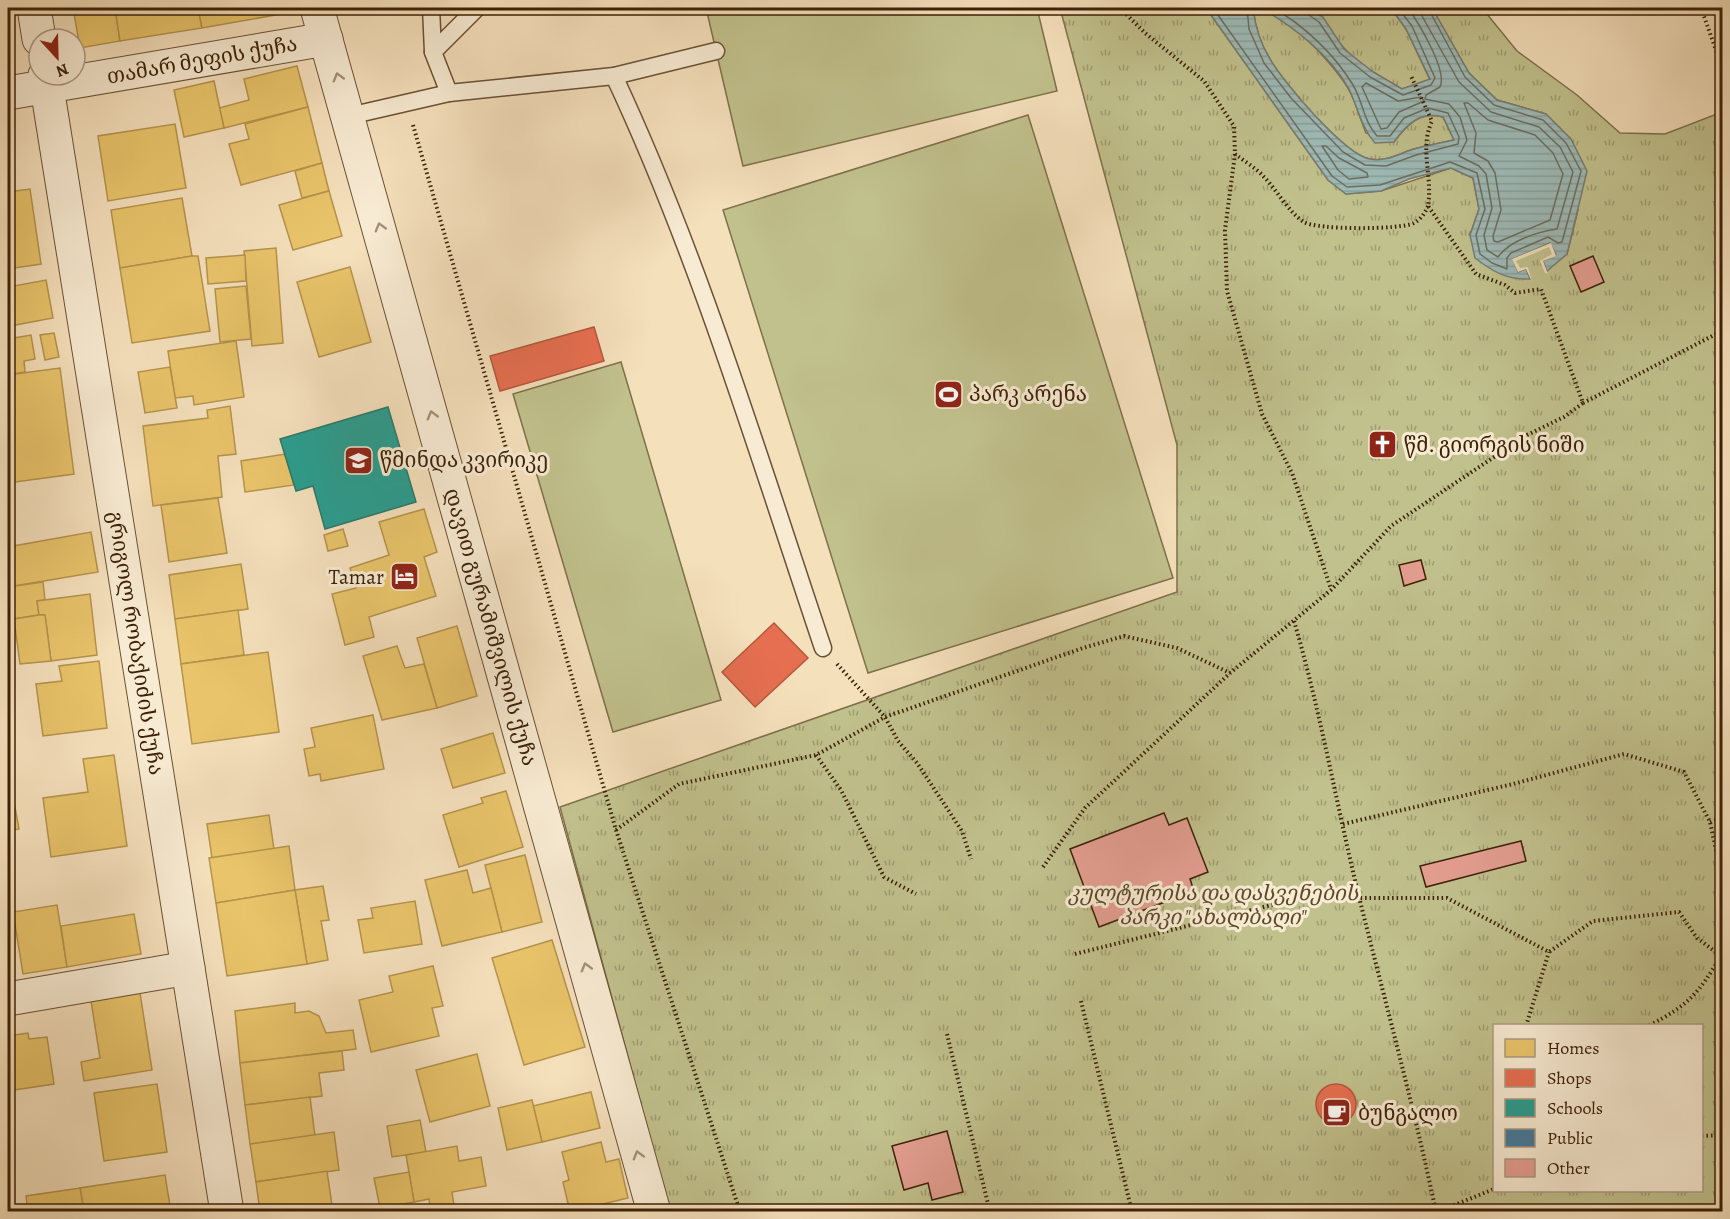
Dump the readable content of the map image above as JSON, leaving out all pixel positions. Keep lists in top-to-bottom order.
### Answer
{
  "streets": {
    "street": ["თამარ მეფის ქუჩა", "დავით გურამიშვილის ქუჩა", "გრიგოლ რობაქიძის ქუჩა"]
  },
  "crossings": [
    ["თამარ მეფის ქუჩა", "დავით გურამიშვილის ქუჩა"]
  ],
  "one_way": ["დავით გურამიშვილის ქუჩა"],
  "parks": ["კულტურისა და დასვენების პარკი \"ახალბაღი\""],
  "places": {
    "sports": ["პარკ არენა"],
    "church": ["წმ. გიორგის ნიში"],
    "school or university": ["წმინდა კვირიკე"],
    "hotel": ["Tamar"],
    "cafe": ["ბუნგალო"]
  },
  "legend": [
    "Homes",
    "Shops",
    "Schools",
    "Public",
    "Other"
  ],
  "north": "bottom"
}
